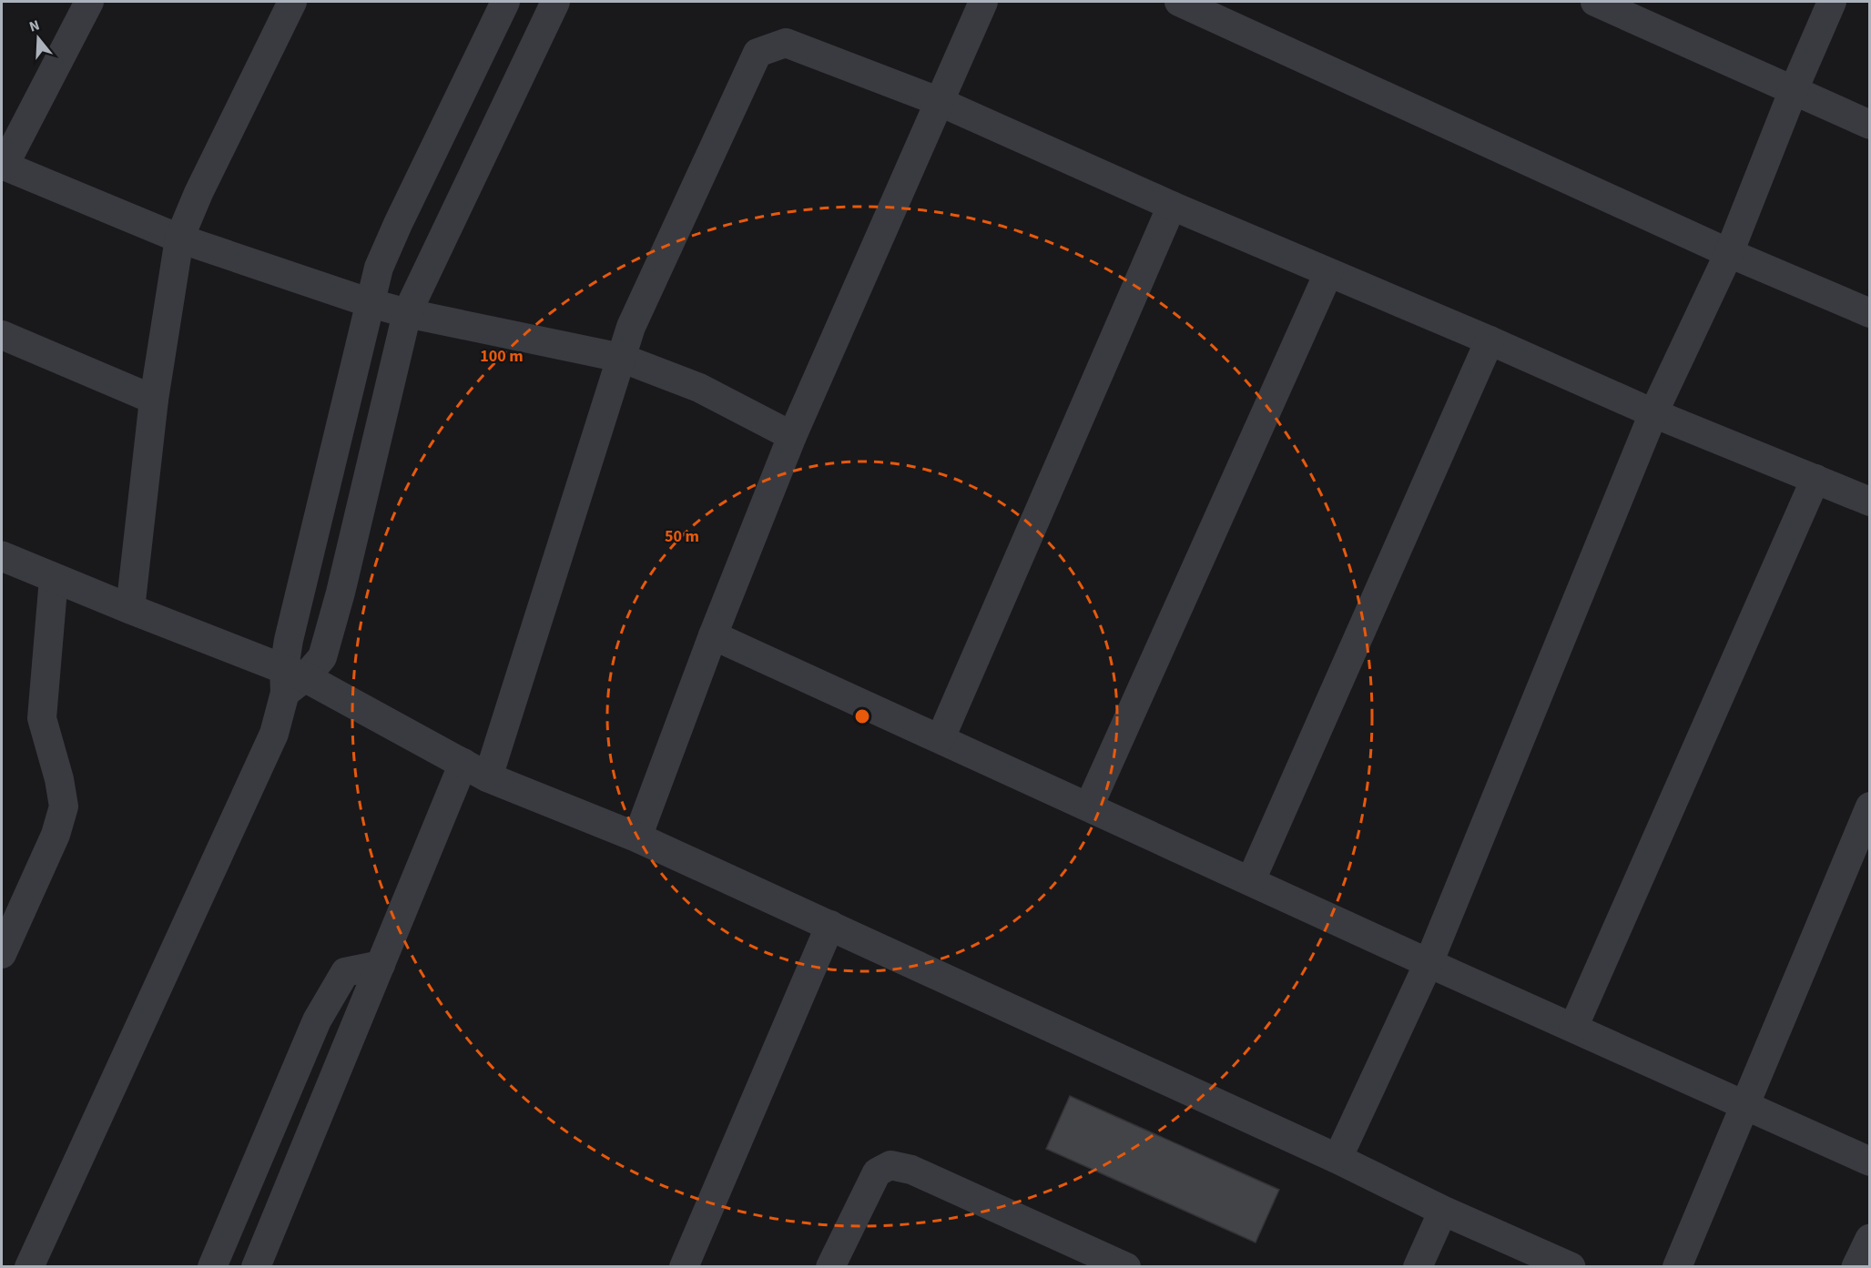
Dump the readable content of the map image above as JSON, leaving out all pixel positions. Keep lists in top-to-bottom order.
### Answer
{
  "north": "top",
  "rings": ["100 m", "50 m"]
}
